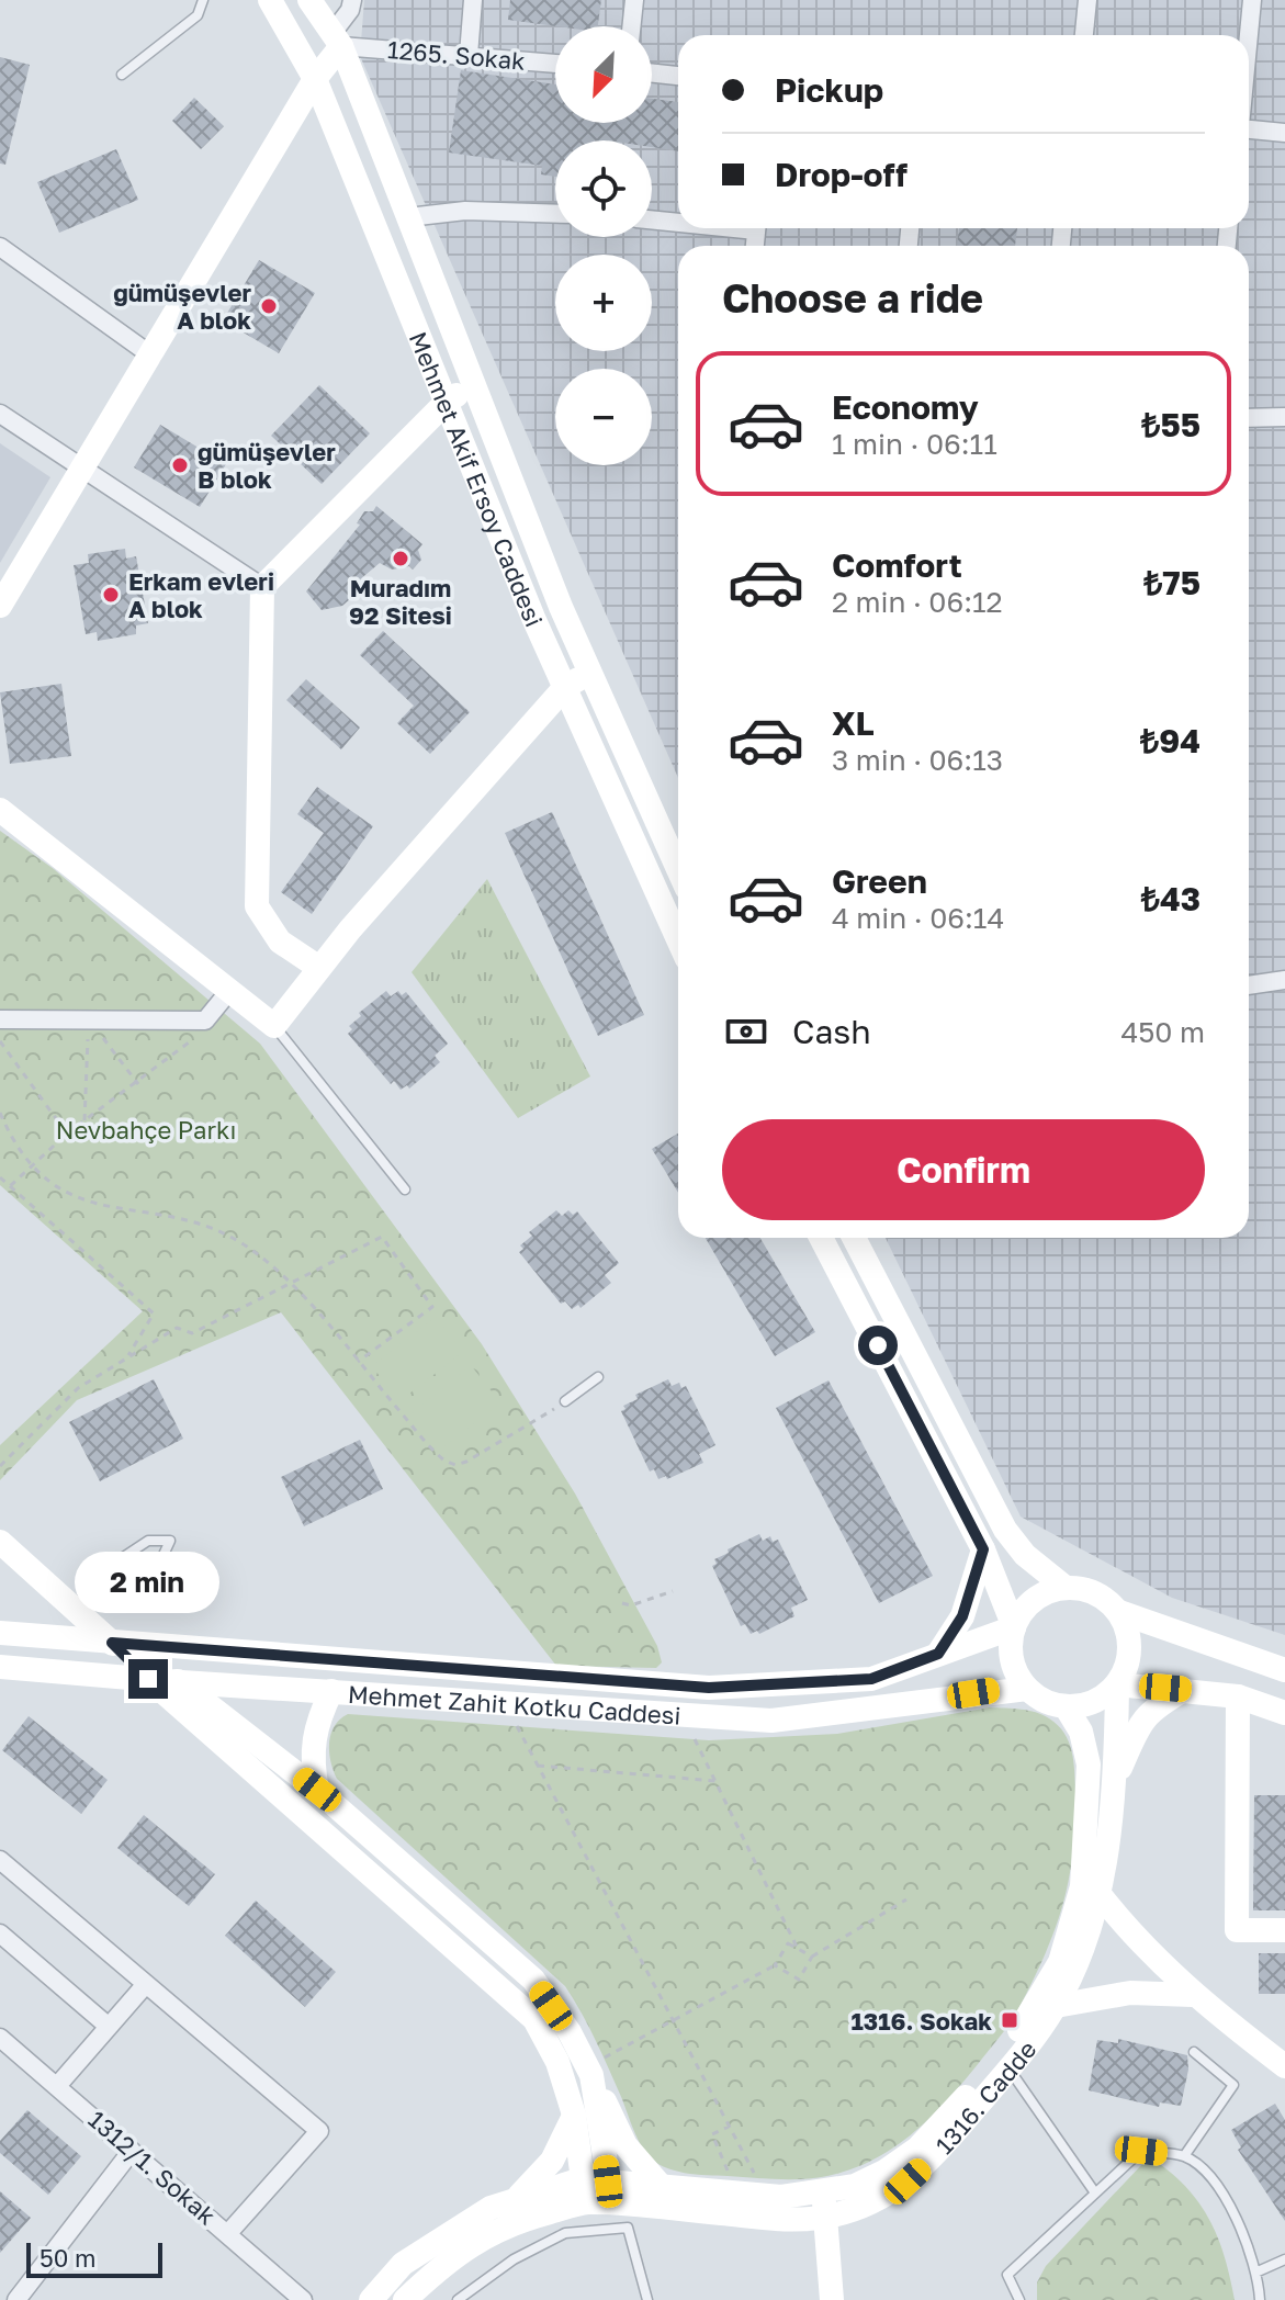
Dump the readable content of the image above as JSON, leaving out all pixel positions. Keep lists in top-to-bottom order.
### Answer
{
  "streets": {
    "street": [
      "1265. Sokak",
      "Mehmet Akif Ersoy Caddesi",
      "Mehmet Zahit Kotku Caddesi",
      "1316. Cadde",
      "1312/1. Sokak"
    ]
  },
  "crossings": [
    ["1265. Sokak", "Mehmet Akif Ersoy Caddesi"],
    ["Mehmet Zahit Kotku Caddesi", "1316. Cadde"]
  ],
  "parks": ["Nevbahçe Parkı"],
  "places": {
    "other": [
      "gümüşevler A blok",
      "gümüşevler B blok",
      "Muradım 92 Sitesi",
      "Erkam evleri A blok"
    ],
    "transit": ["1316. Sokak"]
  },
  "scale_bar": "50 m",
  "north": "bottom left",
  "page": {
    "map_buttons": ["+", "−"],
    "banner": ["Pickup", "Drop-off"],
    "heading": "Choose a ride",
    "list": [
      {
        "name": "Economy",
        "note": "1 min · 06:11",
        "value": "₺55"
      },
      {
        "name": "Comfort",
        "note": "2 min · 06:12",
        "value": "₺75"
      },
      {
        "name": "XL",
        "note": "3 min · 06:13",
        "value": "₺94"
      },
      {
        "name": "Green",
        "note": "4 min · 06:14",
        "value": "₺43"
      }
    ],
    "pay": ["Cash", "450 m"],
    "buttons": "Confirm",
    "bubble": "2 min",
    "scale": "50 m"
  }
}
